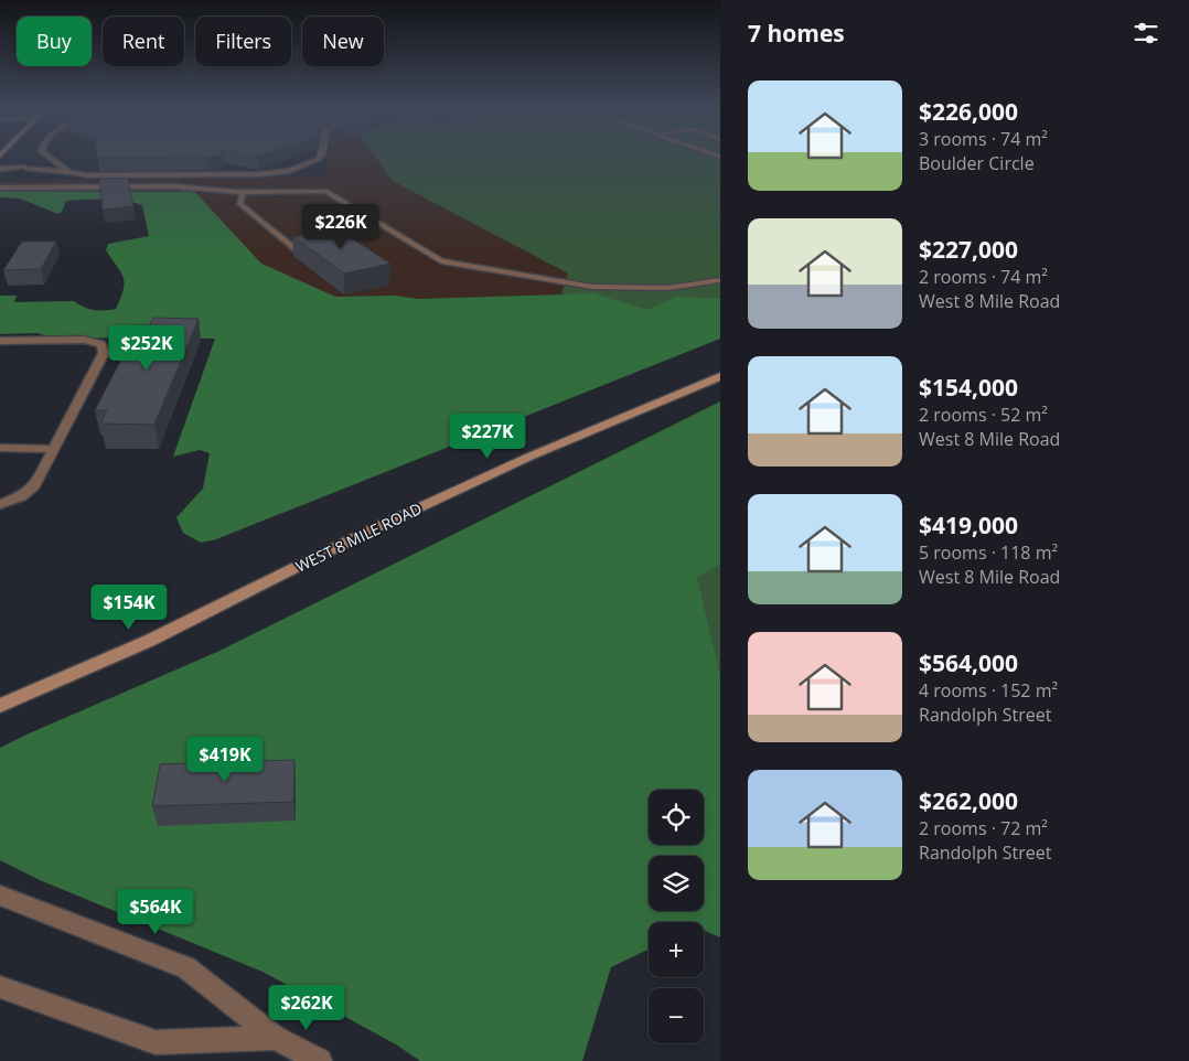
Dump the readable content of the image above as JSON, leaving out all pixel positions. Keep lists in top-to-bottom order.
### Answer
{
  "streets": {
    "main road": ["WEST 8 MILE ROAD"]
  },
  "page": {
    "heading": "7 homes",
    "chip": [
      "Buy",
      "Rent",
      "Filters",
      "New"
    ],
    "list": [
      {
        "name": "$226,000",
        "note": "3 rooms · 74 m² · Boulder Circle"
      },
      {
        "name": "$227,000",
        "note": "2 rooms · 74 m² · West 8 Mile Road"
      },
      {
        "name": "$154,000",
        "note": "2 rooms · 52 m² · West 8 Mile Road"
      },
      {
        "name": "$419,000",
        "note": "5 rooms · 118 m² · West 8 Mile Road"
      },
      {
        "name": "$564,000",
        "note": "4 rooms · 152 m² · Randolph Street"
      },
      {
        "name": "$262,000",
        "note": "2 rooms · 72 m² · Randolph Street"
      }
    ],
    "price": [
      "$226K",
      "$252K",
      "$227K",
      "$154K",
      "$419K",
      "$564K",
      "$262K"
    ],
    "map_buttons": ["+", "−"]
  }
}
